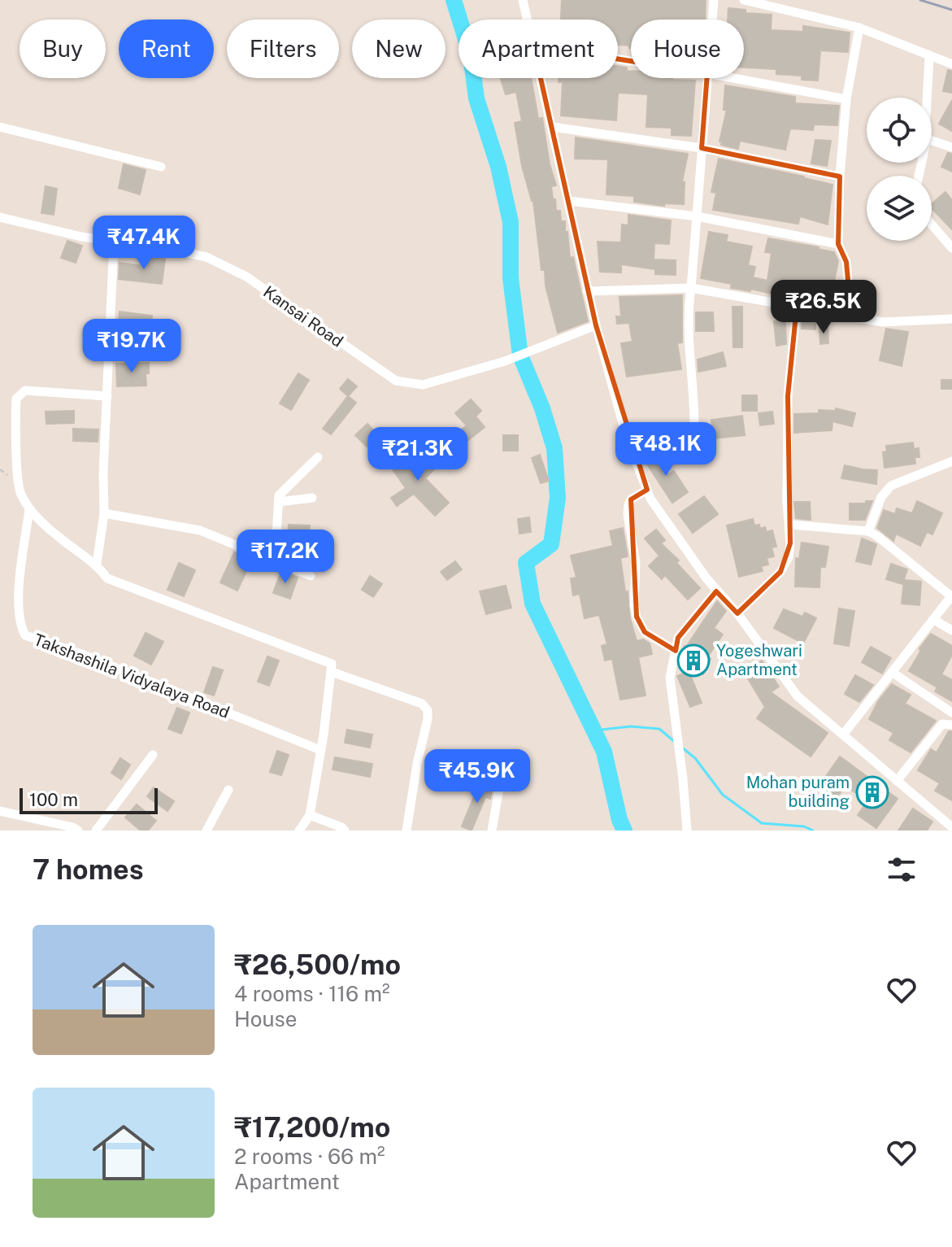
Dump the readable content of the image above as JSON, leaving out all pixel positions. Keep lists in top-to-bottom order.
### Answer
{
  "streets": {
    "street": ["Kansai Road", "Takshashila Vidyalaya Road"]
  },
  "places": {
    "building": ["Yogeshwari Apartment", "Mohan puram building"]
  },
  "scale_bar": "100 m",
  "page": {
    "chip": [
      "Buy",
      "Rent",
      "Filters",
      "New",
      "Apartment",
      "House"
    ],
    "price": [
      "₹47.4K",
      "₹26.5K",
      "₹19.7K",
      "₹48.1K",
      "₹21.3K",
      "₹17.2K",
      "₹45.9K"
    ],
    "scale": "100 m",
    "heading": "7 homes",
    "list": [
      {
        "name": "₹26,500/mo",
        "note": "4 rooms · 116 m² · House"
      },
      {
        "name": "₹17,200/mo",
        "note": "2 rooms · 66 m² · Apartment"
      }
    ]
  }
}
